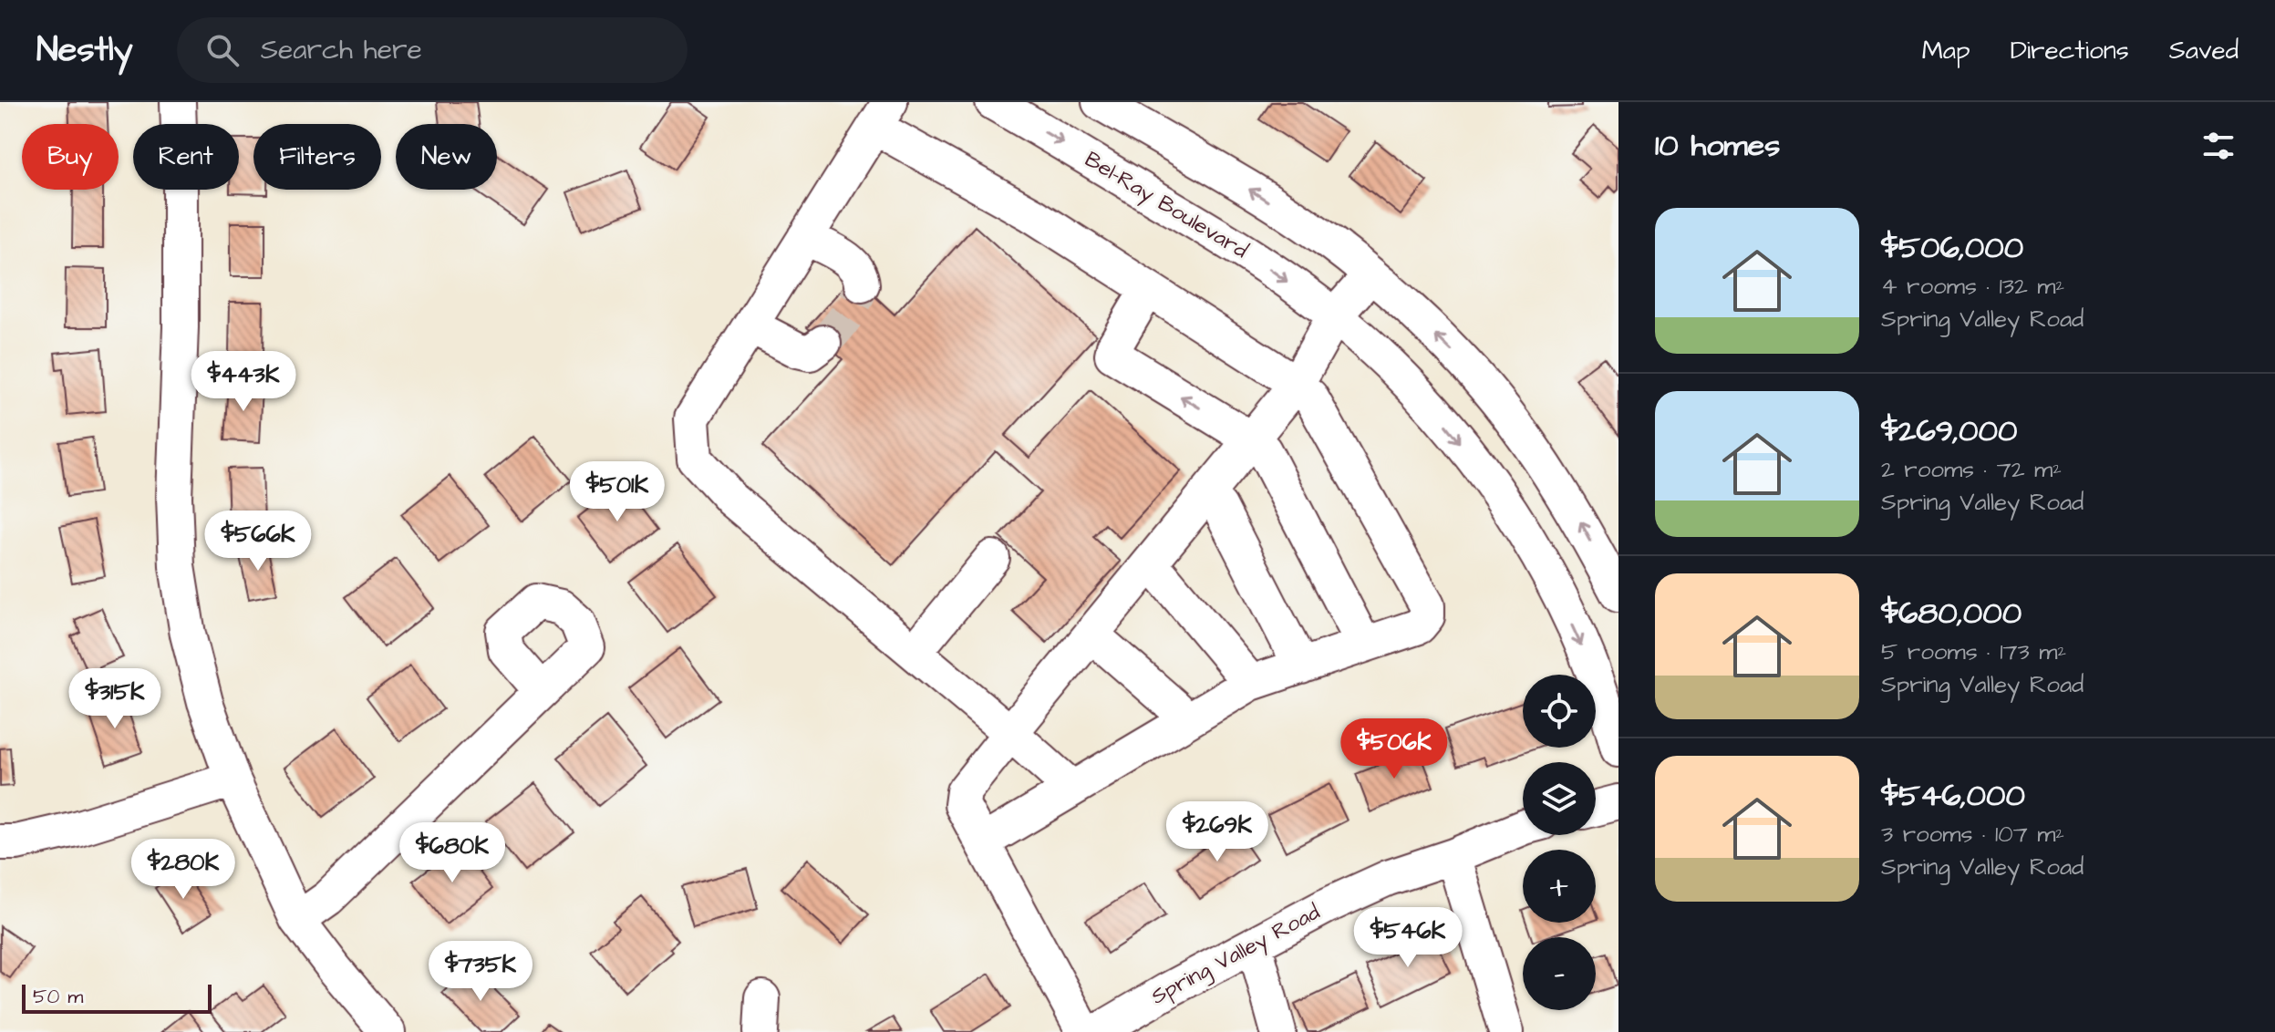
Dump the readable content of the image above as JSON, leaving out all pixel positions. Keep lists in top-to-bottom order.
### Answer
{
  "streets": {
    "street": ["Bel-Ray Boulevard", "Spring Valley Road"]
  },
  "scale_bar": "50 m",
  "page": {
    "header": "Nestly",
    "search": "Search here",
    "nav": ["Map", "Directions", "Saved"],
    "heading": "10 homes",
    "chip": [
      "Buy",
      "Rent",
      "Filters",
      "New"
    ],
    "list": [
      {
        "name": "$506,000",
        "note": "4 rooms · 132 m² · Spring Valley Road"
      },
      {
        "name": "$269,000",
        "note": "2 rooms · 72 m² · Spring Valley Road"
      },
      {
        "name": "$680,000",
        "note": "5 rooms · 173 m² · Spring Valley Road"
      },
      {
        "name": "$546,000",
        "note": "3 rooms · 107 m² · Spring Valley Road"
      }
    ],
    "price": [
      "$443K",
      "$501K",
      "$566K",
      "$315K",
      "$506K",
      "$269K",
      "$680K",
      "$280K",
      "$546K",
      "$735K"
    ],
    "map_buttons": ["+", "−"],
    "scale": "50 m"
  }
}
